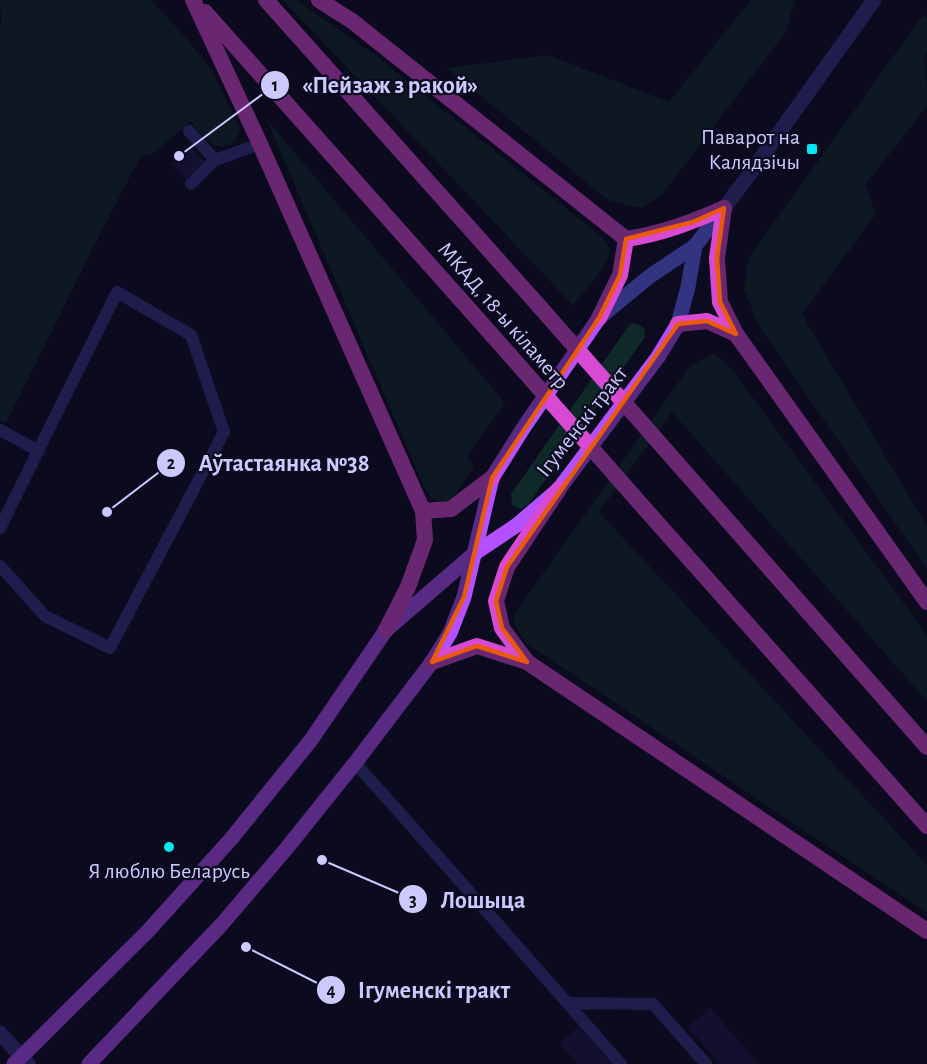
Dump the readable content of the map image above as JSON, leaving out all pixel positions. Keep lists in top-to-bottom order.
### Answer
{
  "streets": {
    "highway": ["МКАД, 18-ы кіламетр"],
    "main road": ["Ігуменскі тракт"]
  },
  "places": {
    "transit": ["Паварот на Калядзічы"],
    "other": [
      "«Пейзаж з ракой»",
      "Аўтастаянка №38",
      "Я люблю Беларусь",
      "Лошыца",
      "Ігуменскі тракт"
    ]
  }
}
